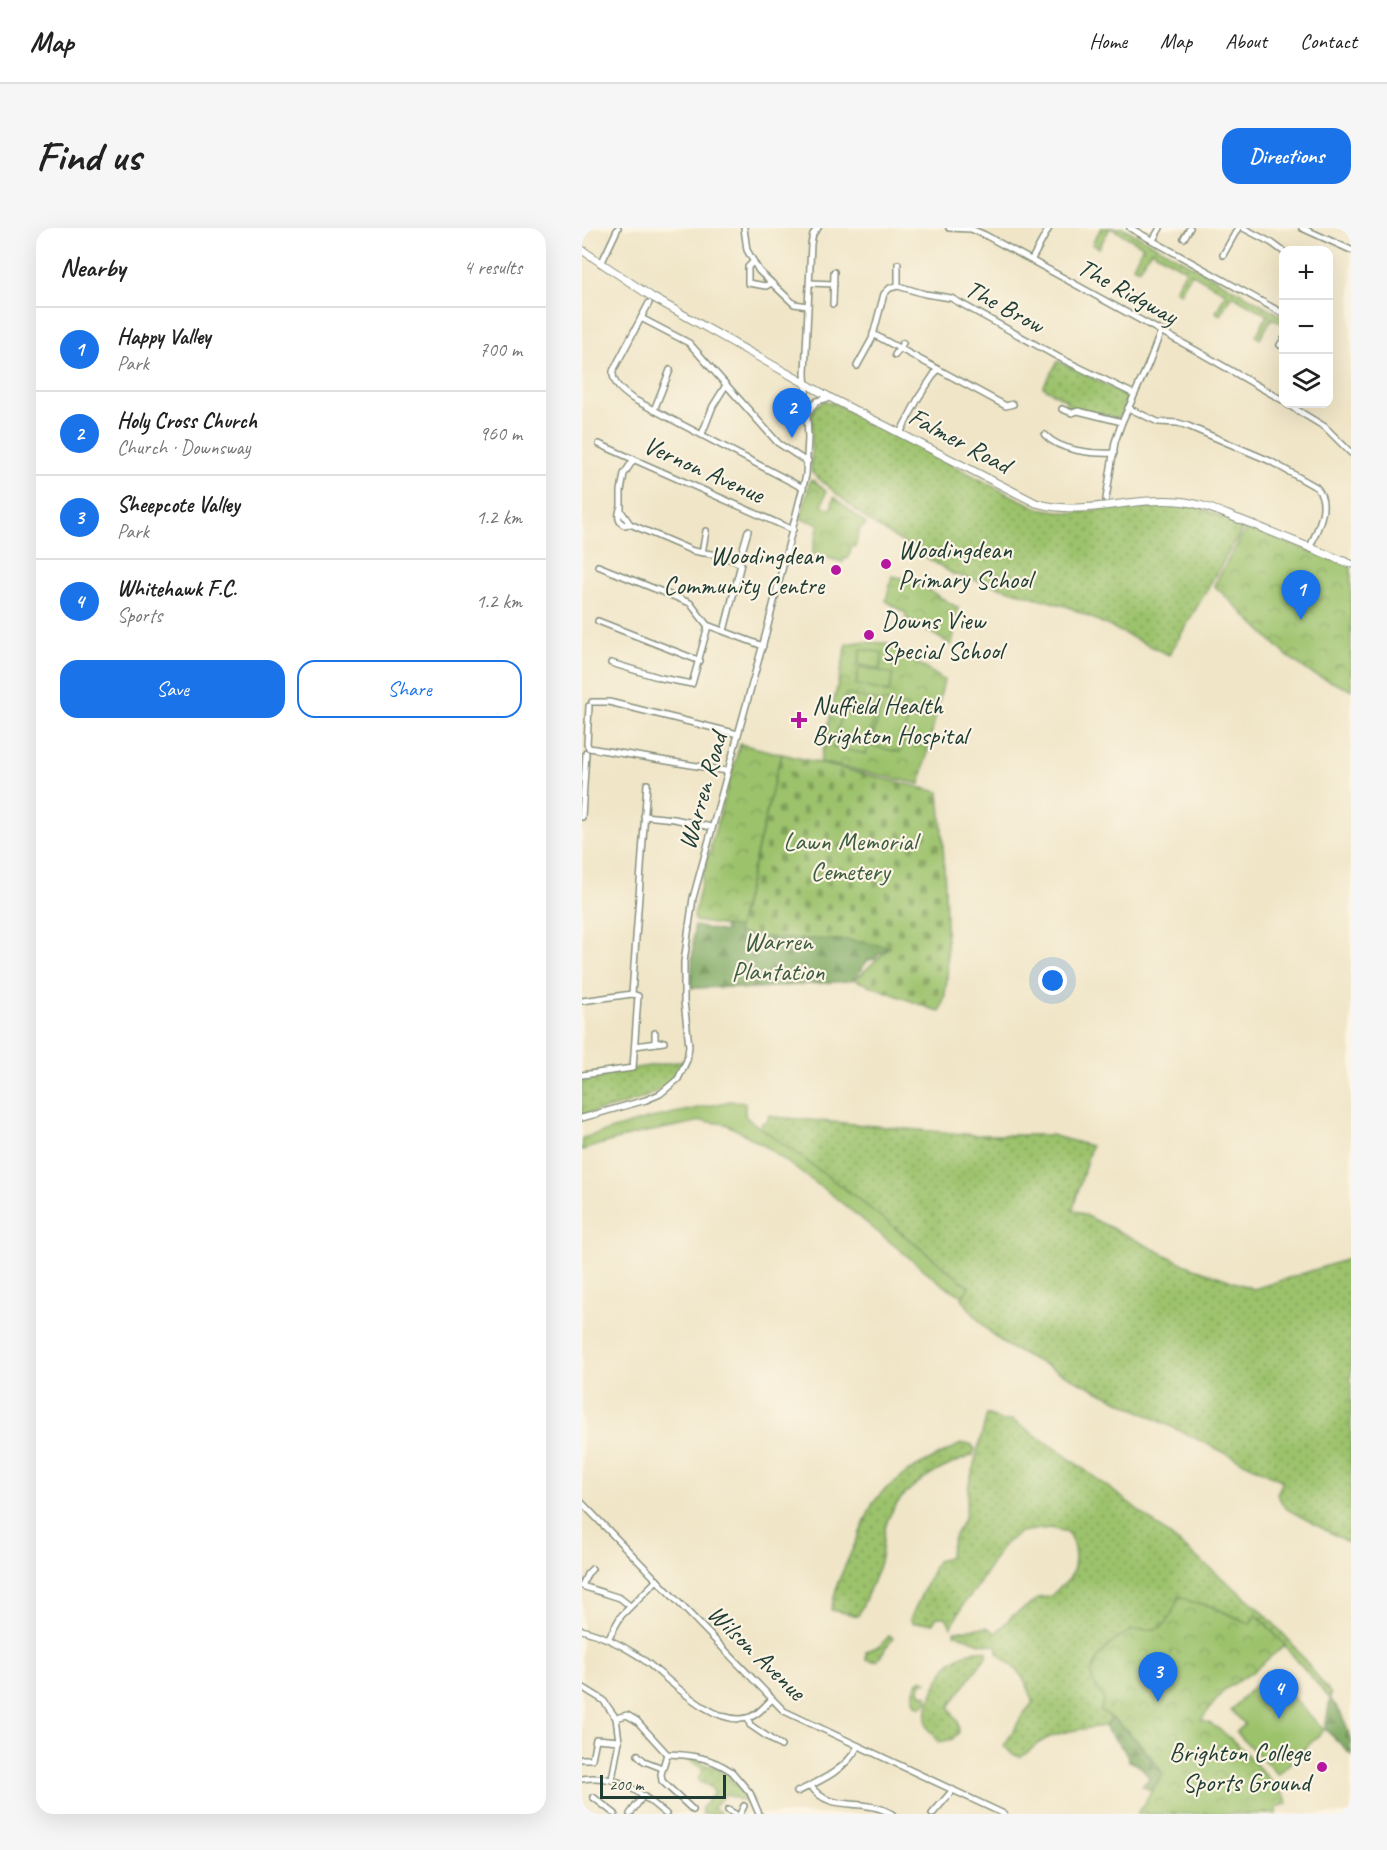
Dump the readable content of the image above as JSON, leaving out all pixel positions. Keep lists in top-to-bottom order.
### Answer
{
  "streets": {
    "main road": ["Falmer Road"],
    "street": [
      "The Ridgway",
      "The Brow",
      "Vernon Avenue",
      "Warren Road",
      "Wilson Avenue"
    ]
  },
  "crossings": [
    ["Falmer Road", "Warren Road"],
    ["Vernon Avenue", "Warren Road"]
  ],
  "parks": ["Lawn Memorial Cemetery", "Warren Plantation"],
  "places": {
    "other": [
      "Woodingdean Primary School",
      "Woodingdean Community Centre",
      "Downs View Special School",
      "Brighton College Sports Ground"
    ],
    "health": ["Nuffield Health Brighton Hospital"]
  },
  "scale_bar": "200 m",
  "page": {
    "header": "Map",
    "nav": [
      "Home",
      "Map",
      "About",
      "Contact"
    ],
    "buttons": [
      "Directions",
      ["Save", "Share"]
    ],
    "title": "Find us",
    "heading": ["Nearby", "4 results"],
    "map_buttons": ["+", "−"],
    "list": [
      {
        "mark": "1",
        "name": "Happy Valley",
        "note": "Park",
        "value": "700 m"
      },
      {
        "mark": "2",
        "name": "Holy Cross Church",
        "note": "Church · Downsway",
        "value": "960 m"
      },
      {
        "mark": "3",
        "name": "Sheepcote Valley",
        "note": "Park",
        "value": "1.2 km"
      },
      {
        "mark": "4",
        "name": "Whitehawk F.C.",
        "note": "Sports",
        "value": "1.2 km"
      }
    ],
    "pins": [
      "2",
      "1",
      "3",
      "4"
    ],
    "scale": "200 m"
  }
}
